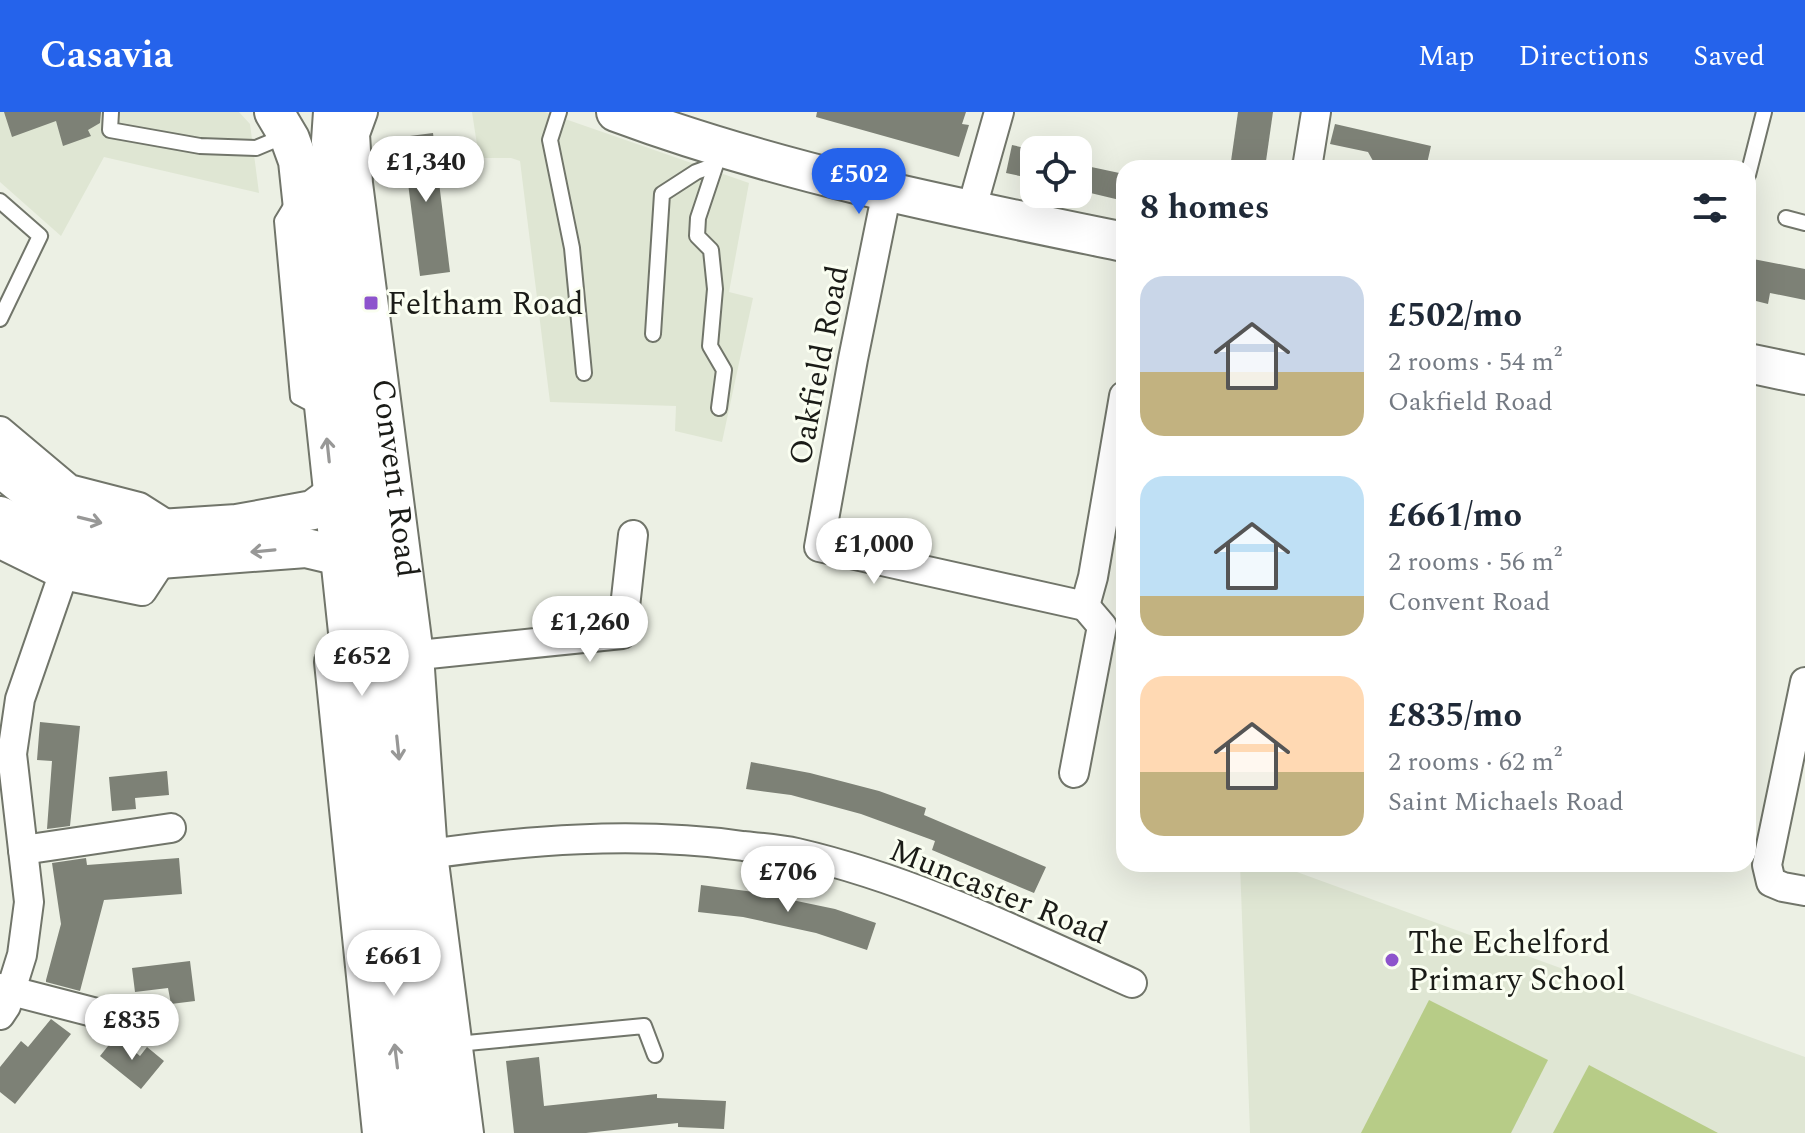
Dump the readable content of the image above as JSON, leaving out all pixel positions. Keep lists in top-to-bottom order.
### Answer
{
  "streets": {
    "main road": ["Convent Road"],
    "street": ["Oakfield Road", "Muncaster Road"]
  },
  "crossings": [
    ["Convent Road", "Muncaster Road"]
  ],
  "places": {
    "transit": ["Feltham Road"],
    "other": ["The Echelford Primary School"]
  },
  "page": {
    "header": "Casavia",
    "nav": ["Map", "Directions", "Saved"],
    "price": [
      "£1,340",
      "£502",
      "£1,000",
      "£1,260",
      "£652",
      "£706",
      "£661",
      "£835"
    ],
    "heading": "8 homes",
    "list": [
      {
        "name": "£502/mo",
        "note": "2 rooms · 54 m² · Oakfield Road"
      },
      {
        "name": "£661/mo",
        "note": "2 rooms · 56 m² · Convent Road"
      },
      {
        "name": "£835/mo",
        "note": "2 rooms · 62 m² · Saint Michaels Road"
      }
    ]
  }
}
